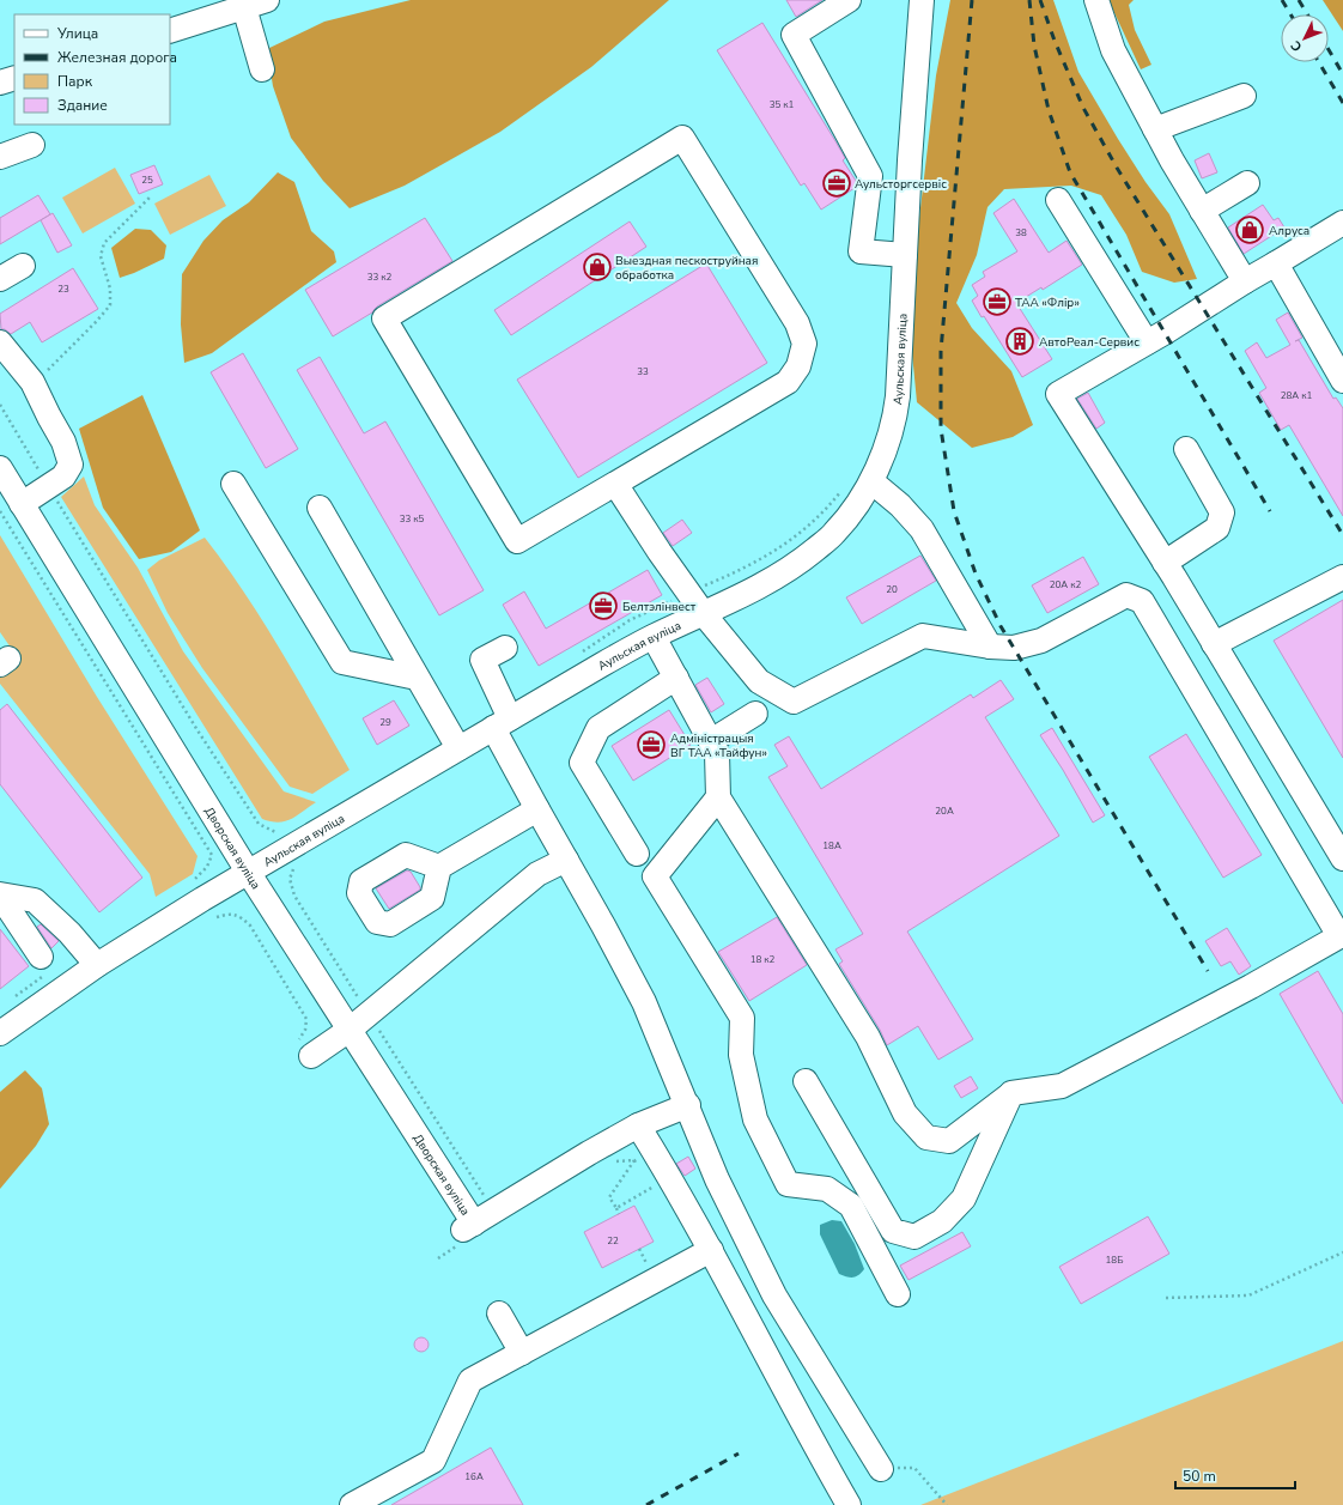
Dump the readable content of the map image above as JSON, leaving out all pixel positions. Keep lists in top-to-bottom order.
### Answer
{
  "streets": {
    "street": ["Аульская вуліца", "Дворская вуліца"]
  },
  "crossings": [
    ["Аульская вуліца", "Дворская вуліца"]
  ],
  "places": {
    "office": [
      "Аульсторгсервіс",
      "ТАА «Флір»",
      "Белтэлінвест",
      "Адміністрацыя ВГ ТАА «Тайфун»"
    ],
    "shop": ["Алруса", "Выездная пескоструйная обработка"],
    "building": ["АвтоРеал-Сервис"]
  },
  "house_numbers": [
    "35 к1",
    "25",
    "38",
    "33 к2",
    "23",
    "33",
    "28А к1",
    "33 к5",
    "20А к2",
    "20",
    "29",
    "20А",
    "18А",
    "18 к2",
    "22",
    "18Б",
    "16А"
  ],
  "legend": [
    "Улица",
    "Железная дорога",
    "Парк",
    "Здание"
  ],
  "scale_bar": "50 m",
  "north": "bottom left"
}
